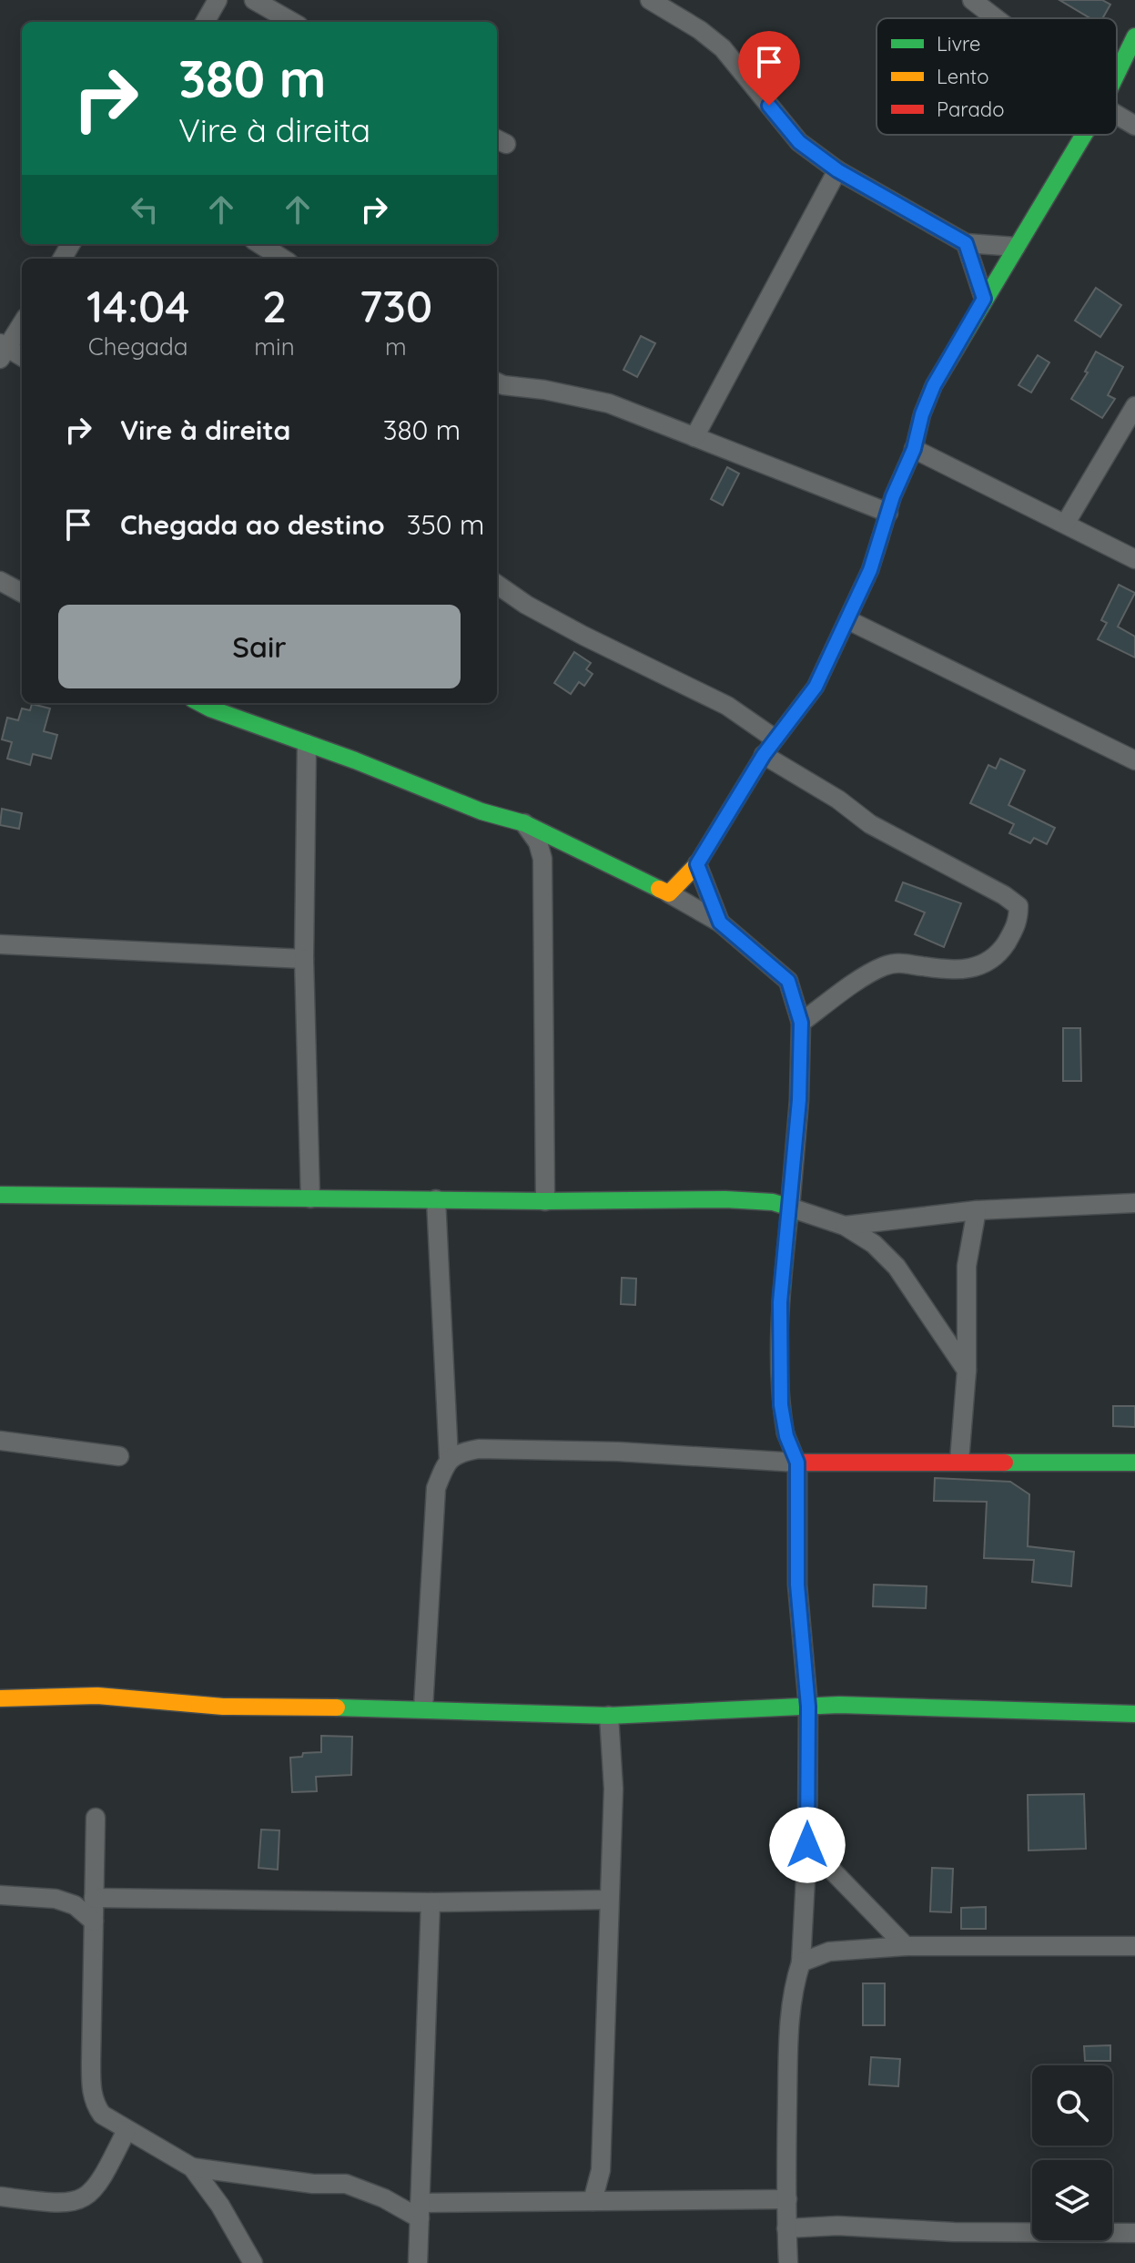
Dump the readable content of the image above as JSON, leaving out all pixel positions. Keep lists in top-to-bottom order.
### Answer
{
  "legend": ["Livre", "Lento", "Parado"],
  "page": {
    "turn": ["380 m", "Vire à direita"],
    "eta": [
      "14:04",
      "Chegada",
      "2",
      "min",
      "730",
      "m"
    ],
    "list": [
      {
        "name": "Vire à direita",
        "value": "380 m"
      },
      {
        "name": "Chegada ao destino",
        "value": "350 m"
      }
    ],
    "buttons": "Sair"
  }
}
